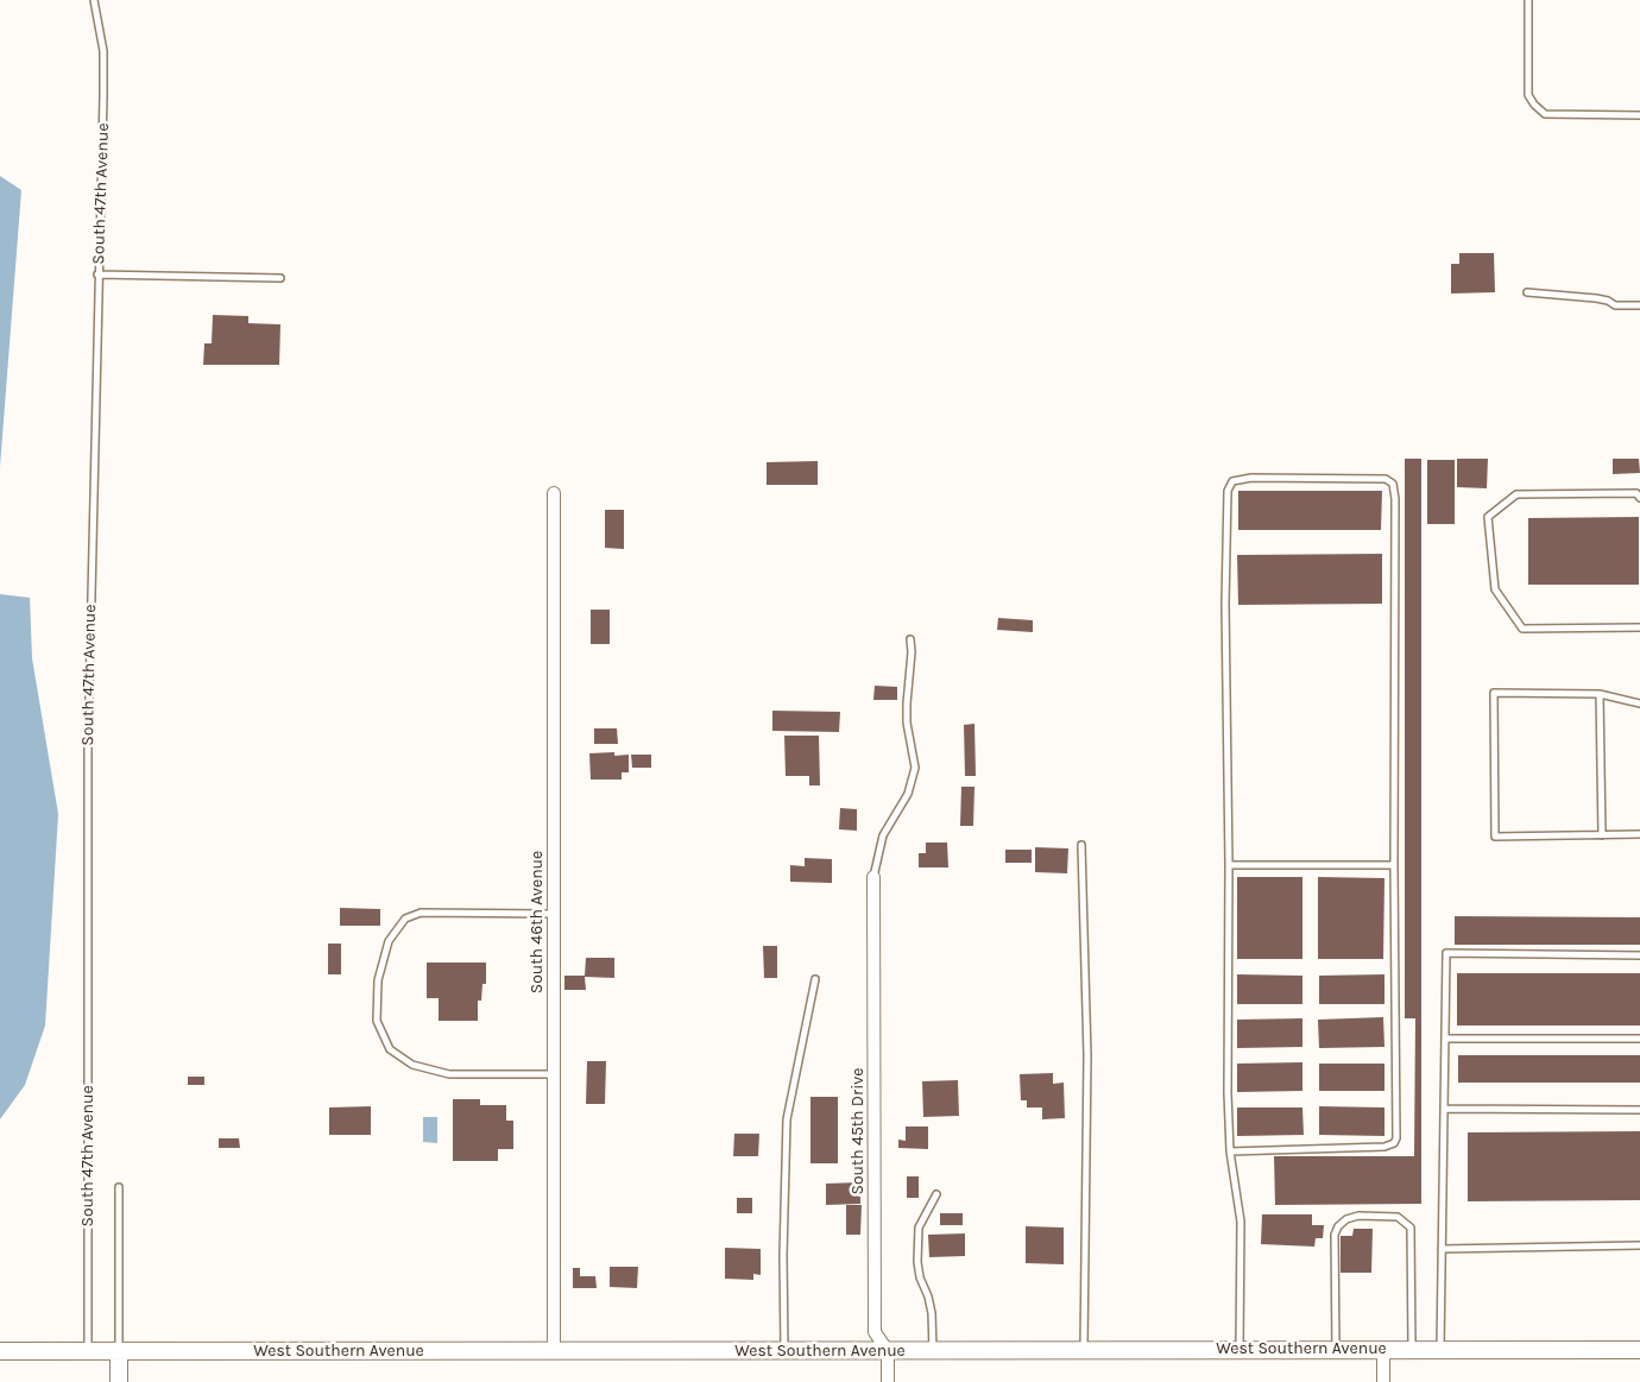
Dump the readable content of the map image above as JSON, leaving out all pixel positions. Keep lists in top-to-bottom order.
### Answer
{
  "streets": {
    "main road": ["West Southern Avenue"],
    "street": ["South 46th Avenue", "South 45th Drive"],
    "lane": ["South 47th Avenue"]
  },
  "crossings": [
    ["South 47th Avenue", "West Southern Avenue"],
    ["South 46th Avenue", "West Southern Avenue"],
    ["South 45th Drive", "West Southern Avenue"]
  ]
}
